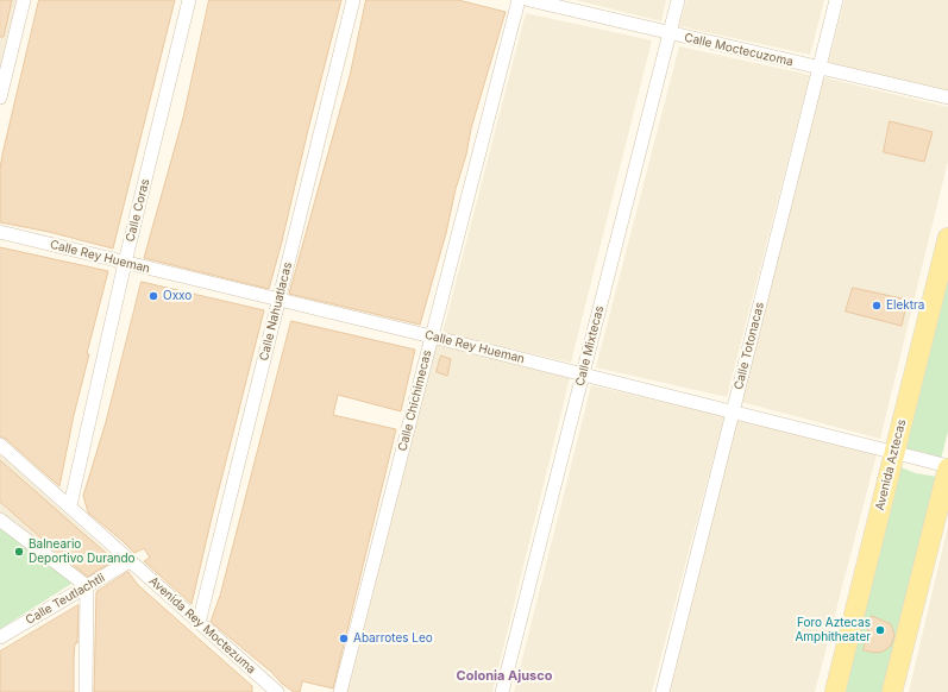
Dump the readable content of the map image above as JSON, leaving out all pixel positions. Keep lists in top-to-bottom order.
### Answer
{
  "streets": {
    "main road": ["Avenida Aztecas"],
    "street": [
      "Calle Moctecuzoma",
      "Calle Coras",
      "Calle Rey Hueman",
      "Calle Nahuatlacas",
      "Calle Mixtecas",
      "Calle Totonacas",
      "Calle Chichimecas",
      "Calle Teutlachtli",
      "Avenida Rey Moctezuma"
    ]
  },
  "crossings": [
    ["Calle Moctecuzoma", "Calle Mixtecas"],
    ["Calle Moctecuzoma", "Calle Totonacas"],
    ["Calle Coras", "Calle Rey Hueman"],
    ["Calle Coras", "Avenida Rey Moctezuma"],
    ["Calle Rey Hueman", "Calle Nahuatlacas"],
    ["Calle Rey Hueman", "Calle Mixtecas"],
    ["Calle Rey Hueman", "Calle Totonacas"],
    ["Calle Rey Hueman", "Calle Chichimecas"],
    ["Calle Rey Hueman", "Avenida Aztecas"],
    ["Calle Nahuatlacas", "Avenida Rey Moctezuma"],
    ["Calle Teutlachtli", "Avenida Rey Moctezuma"]
  ],
  "districts": ["Colonia Ajusco"],
  "places": [
    "Oxxo",
    "Elektra",
    "Balneario Deportivo Durando",
    "Foro Aztecas Amphitheater",
    "Abarrotes Leo"
  ]
}
